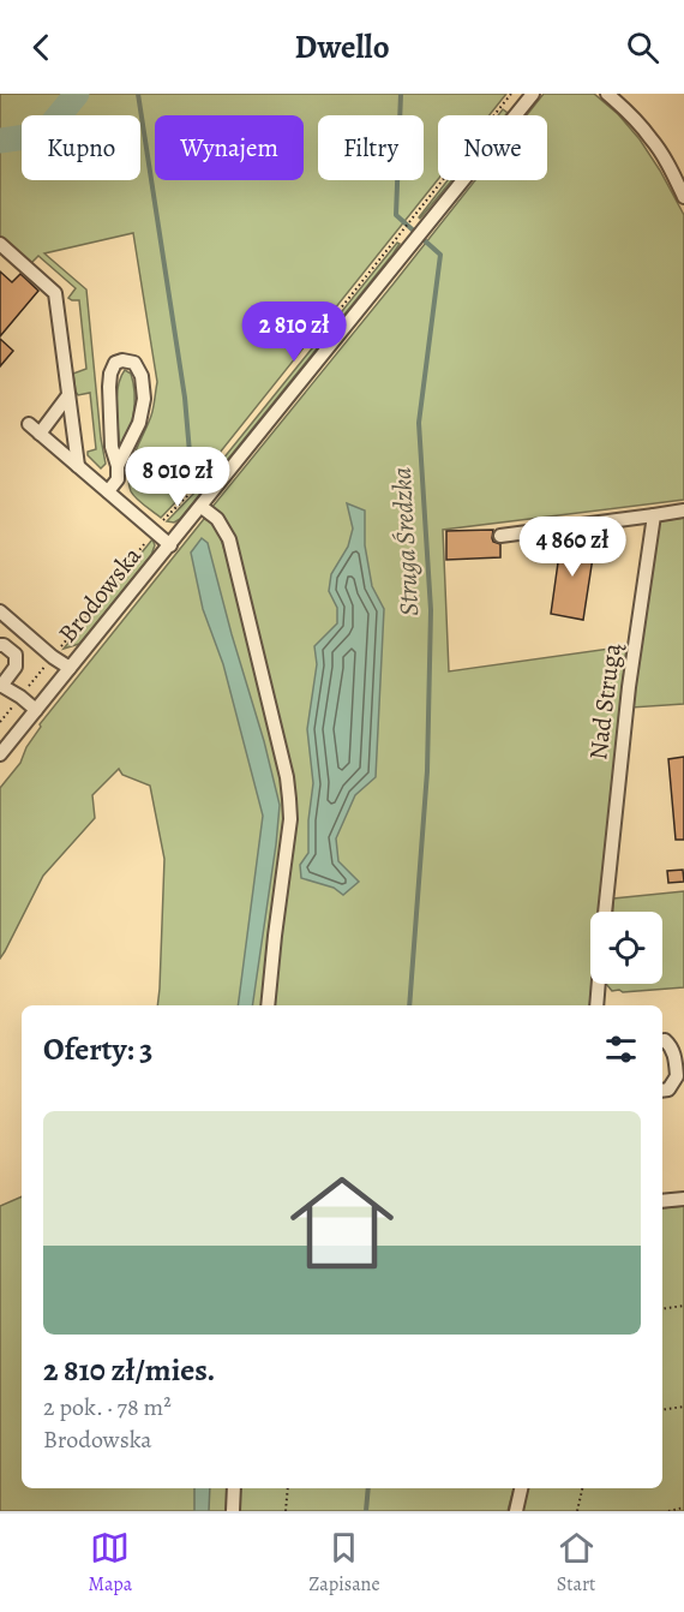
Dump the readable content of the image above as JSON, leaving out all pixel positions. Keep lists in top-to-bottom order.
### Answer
{
  "streets": {
    "street": ["Brodowska", "Nad Strugą"]
  },
  "water": ["Struga Średzka"],
  "page": {
    "header": "Dwello",
    "chip": [
      "Kupno",
      "Wynajem",
      "Filtry",
      "Nowe"
    ],
    "price": ["2 810 zł", "8 010 zł", "4 860 zł"],
    "heading": "Oferty: 3",
    "list": [
      {
        "name": "2 810 zł/mies.",
        "note": "2 pok. · 78 m² · Brodowska"
      }
    ],
    "tabs": ["Mapa", "Zapisane", "Start"]
  }
}
